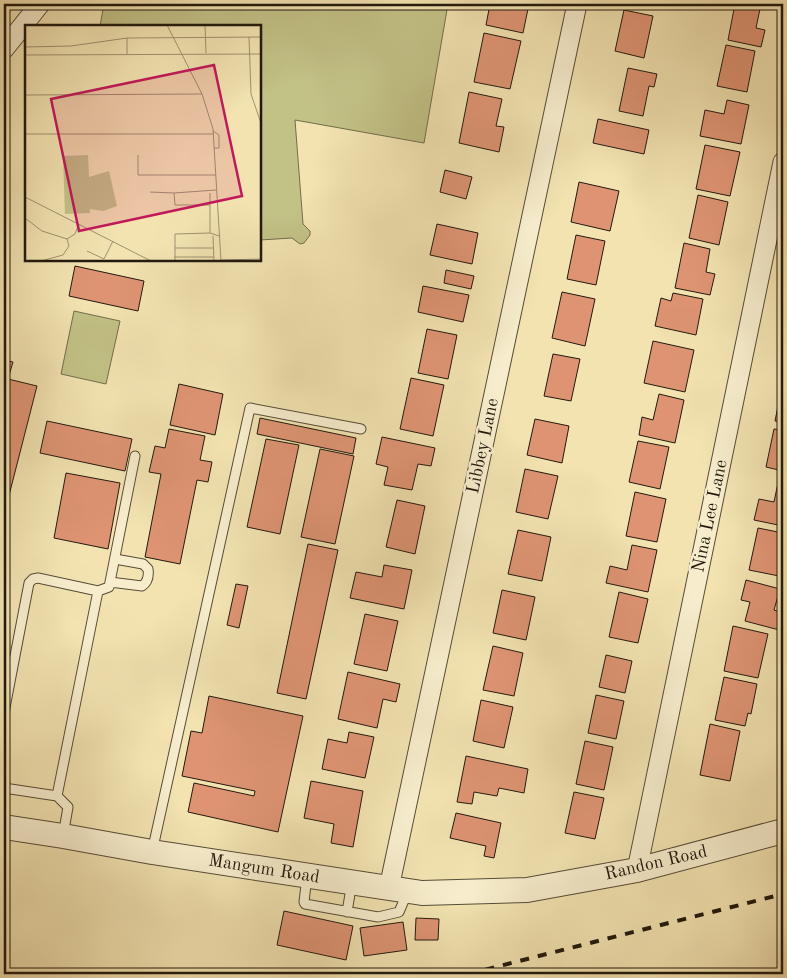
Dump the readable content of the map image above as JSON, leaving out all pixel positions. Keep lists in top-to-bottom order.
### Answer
{
  "streets": {
    "street": [
      "Libbey Lane",
      "Nina Lee Lane",
      "Randon Road",
      "Mangum Road"
    ]
  },
  "crossings": [
    ["Libbey Lane", "Mangum Road"],
    ["Nina Lee Lane", "Randon Road"],
    ["Randon Road", "Mangum Road"]
  ]
}
